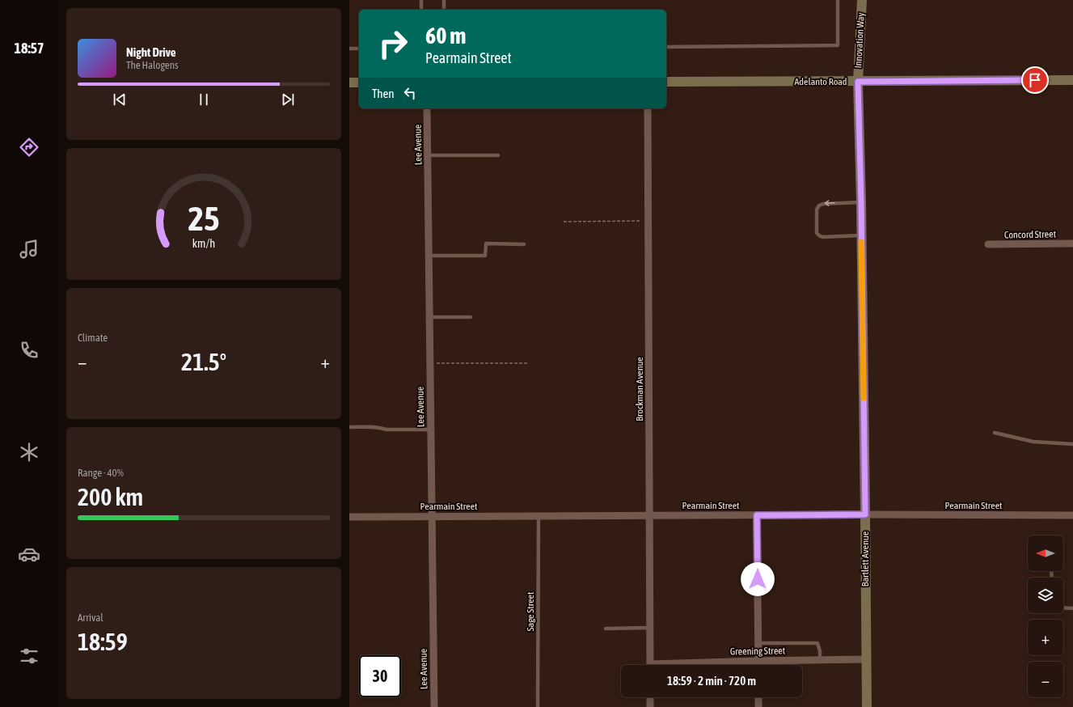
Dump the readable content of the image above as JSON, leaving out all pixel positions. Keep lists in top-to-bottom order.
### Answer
{
  "streets": {
    "street": [
      "Innovation Way",
      "Adelanto Road",
      "Lee Avenue",
      "Concord Street",
      "Brockman Avenue",
      "Pearmain Street",
      "Bartlett Avenue",
      "Greening Street"
    ],
    "lane": ["Sage Street"]
  },
  "crossings": [
    ["Innovation Way", "Adelanto Road"],
    ["Innovation Way", "Bartlett Avenue"],
    ["Adelanto Road", "Bartlett Avenue"],
    ["Lee Avenue", "Pearmain Street"],
    ["Brockman Avenue", "Pearmain Street"],
    ["Pearmain Street", "Bartlett Avenue"],
    ["Pearmain Street", "Sage Street"],
    ["Bartlett Avenue", "Greening Street"]
  ],
  "north": "left",
  "page": {
    "tabs": "18:57",
    "turn": ["60 m", "Pearmain Street"],
    "song": ["Night Drive", "The Halogens"],
    "then": "Then",
    "tile": [
      "Climate",
      ["Range · 40%", "200 km"],
      ["Arrival", "18:59"]
    ],
    "heat": ["−", "21.5°", "+"],
    "map_buttons": ["+", "−"],
    "limit": "30",
    "trip": "18:59 · 2 min · 720 m",
    "gauge": ["25", "km/h"]
  }
}
